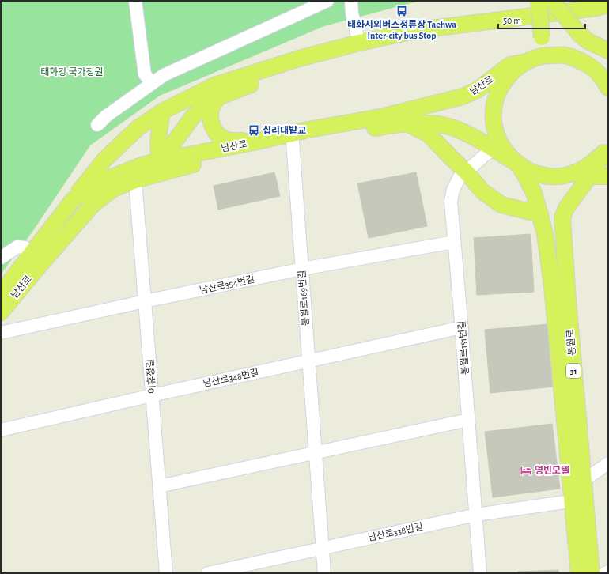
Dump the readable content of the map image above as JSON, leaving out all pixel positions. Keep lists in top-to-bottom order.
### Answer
{
  "streets": {
    "main road": ["남산로", "봉월로", "31"],
    "street": [
      "남산로354번길",
      "봉월로169번길",
      "봉월로151번길",
      "이휴정길",
      "남산로348번길",
      "남산로338번길"
    ]
  },
  "crossings": [
    ["남산로", "봉월로169번길"],
    ["남산로", "봉월로151번길"],
    ["남산로", "이휴정길"],
    ["남산로354번길", "봉월로169번길"],
    ["남산로354번길", "봉월로151번길"],
    ["남산로354번길", "이휴정길"],
    ["봉월로169번길", "남산로348번길"],
    ["봉월로169번길", "남산로338번길"],
    ["봉월로", "남산로338번길"],
    ["봉월로151번길", "남산로348번길"],
    ["봉월로151번길", "남산로338번길"],
    ["이휴정길", "남산로348번길"]
  ],
  "parks": ["태화강 국가정원"],
  "places": {
    "bus stop": ["태화시외버스정류장 Taehwa Inter-city bus Stop", "십리대밭교"],
    "hotel": ["영빈모텔"]
  },
  "scale_bar": "50 m"
}
